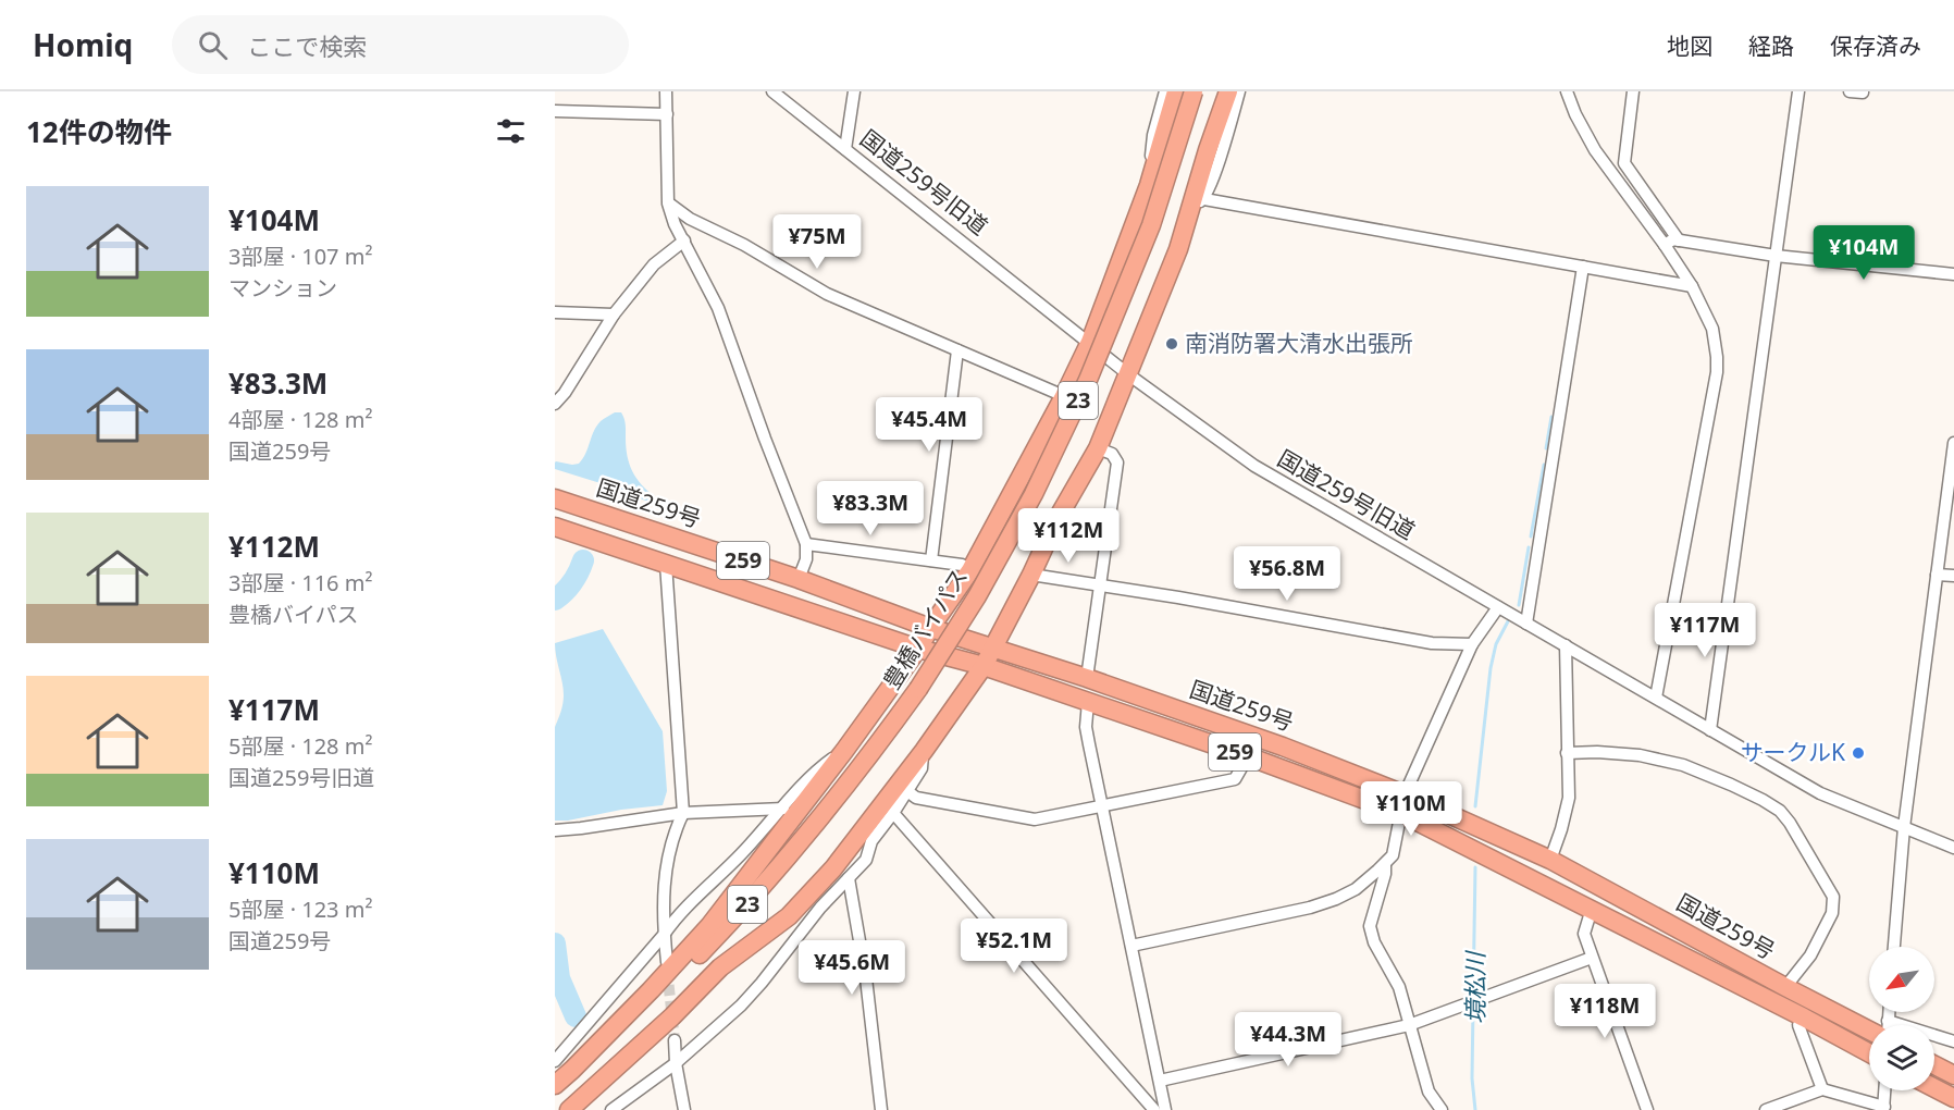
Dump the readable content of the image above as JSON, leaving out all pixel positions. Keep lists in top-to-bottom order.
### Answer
{
  "streets": {
    "highway": [
      "23",
      "国道259号",
      "259",
      "豊橋バイパス"
    ],
    "street": ["国道259号旧道"]
  },
  "crossings": [
    ["国道259号旧道", "23"],
    ["23", "国道259号"]
  ],
  "water": ["境松川"],
  "places": ["南消防署大清水出張所", "サークルK"],
  "north": "bottom left",
  "page": {
    "header": "Homiq",
    "search": "ここで検索",
    "nav": ["地図", "経路", "保存済み"],
    "heading": "12件の物件",
    "list": [
      {
        "name": "¥104M",
        "note": "3部屋 · 107 m² · マンション"
      },
      {
        "name": "¥83.3M",
        "note": "4部屋 · 128 m² · 国道259号"
      },
      {
        "name": "¥112M",
        "note": "3部屋 · 116 m² · 豊橋バイパス"
      },
      {
        "name": "¥117M",
        "note": "5部屋 · 128 m² · 国道259号旧道"
      },
      {
        "name": "¥110M",
        "note": "5部屋 · 123 m² · 国道259号"
      }
    ],
    "price": [
      "¥75M",
      "¥104M",
      "¥45.4M",
      "¥83.3M",
      "¥112M",
      "¥56.8M",
      "¥117M",
      "¥110M",
      "¥52.1M",
      "¥45.6M",
      "¥118M",
      "¥44.3M"
    ]
  }
}
